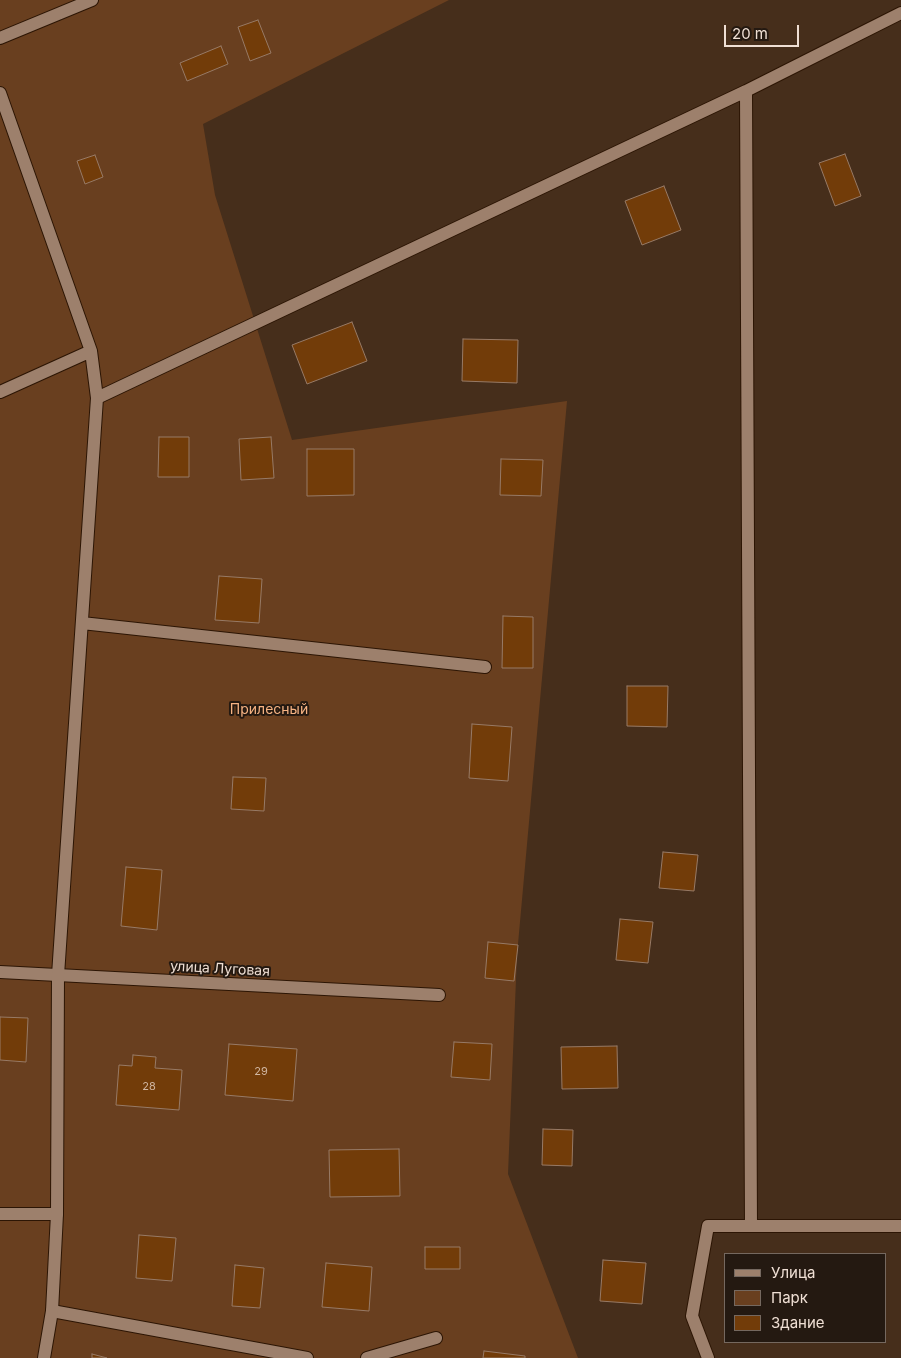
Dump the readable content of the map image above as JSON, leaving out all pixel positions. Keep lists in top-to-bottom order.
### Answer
{
  "streets": {
    "street": ["улица Луговая"]
  },
  "parks": ["Прилесный"],
  "house_numbers": ["29", "28"],
  "legend": ["Улица", "Парк", "Здание"],
  "scale_bar": "20 m"
}
